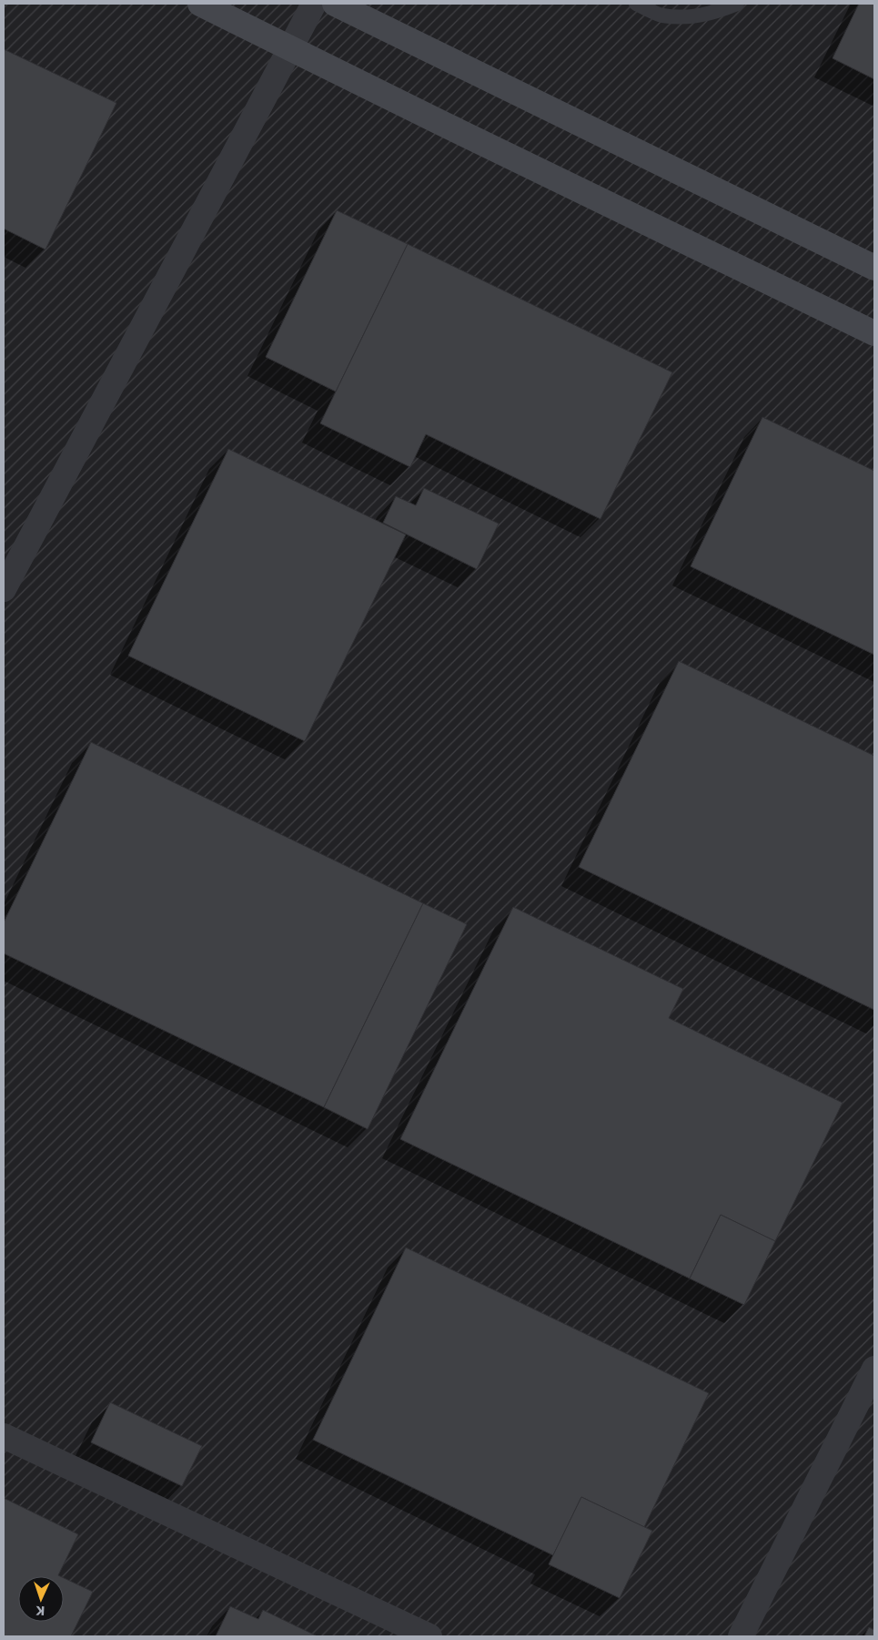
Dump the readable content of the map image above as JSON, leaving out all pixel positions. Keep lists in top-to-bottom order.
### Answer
{
  "north": "bottom"
}
